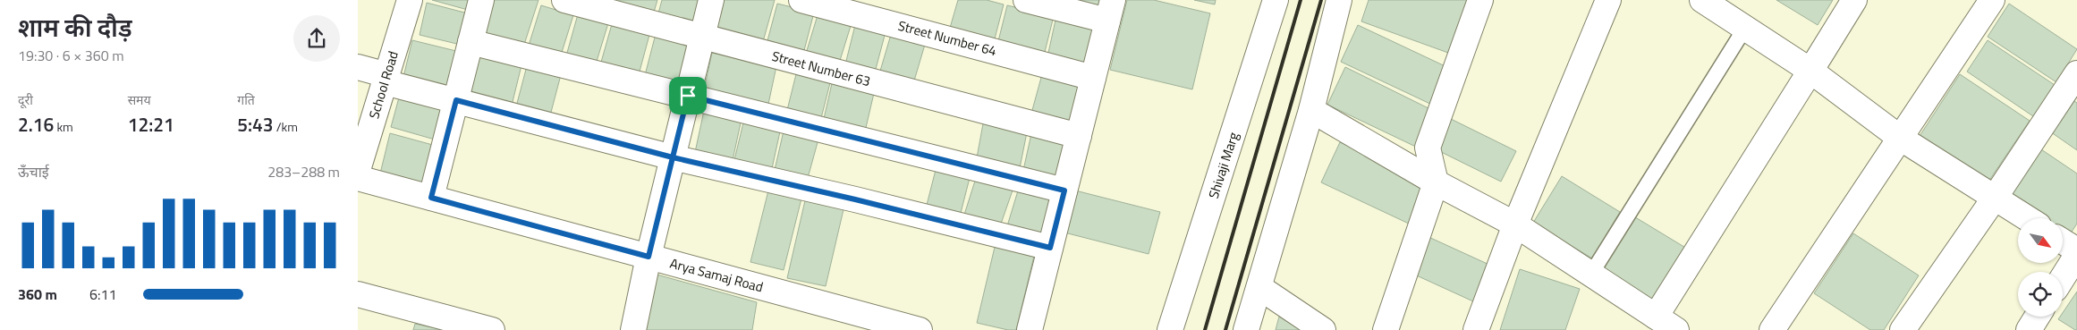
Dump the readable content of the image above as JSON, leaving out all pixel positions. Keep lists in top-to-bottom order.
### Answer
{
  "streets": {
    "street": [
      "Street Number 64",
      "Street Number 63",
      "School Road",
      "Shivaji Marg",
      "Arya Samaj Road"
    ]
  },
  "north": "bottom right",
  "page": {
    "heading": ["शाम की दौड़", "19:30 · 6 × 360 m"],
    "stats": [
      ["दूरी", "2.16 km"],
      ["समय", "12:21"],
      ["गति", "5:43 /km"]
    ],
    "chart": ["ऊँचाई", "283–288 m"],
    "list": [
      {
        "name": "360 m",
        "note": "6:11"
      }
    ]
  }
}
